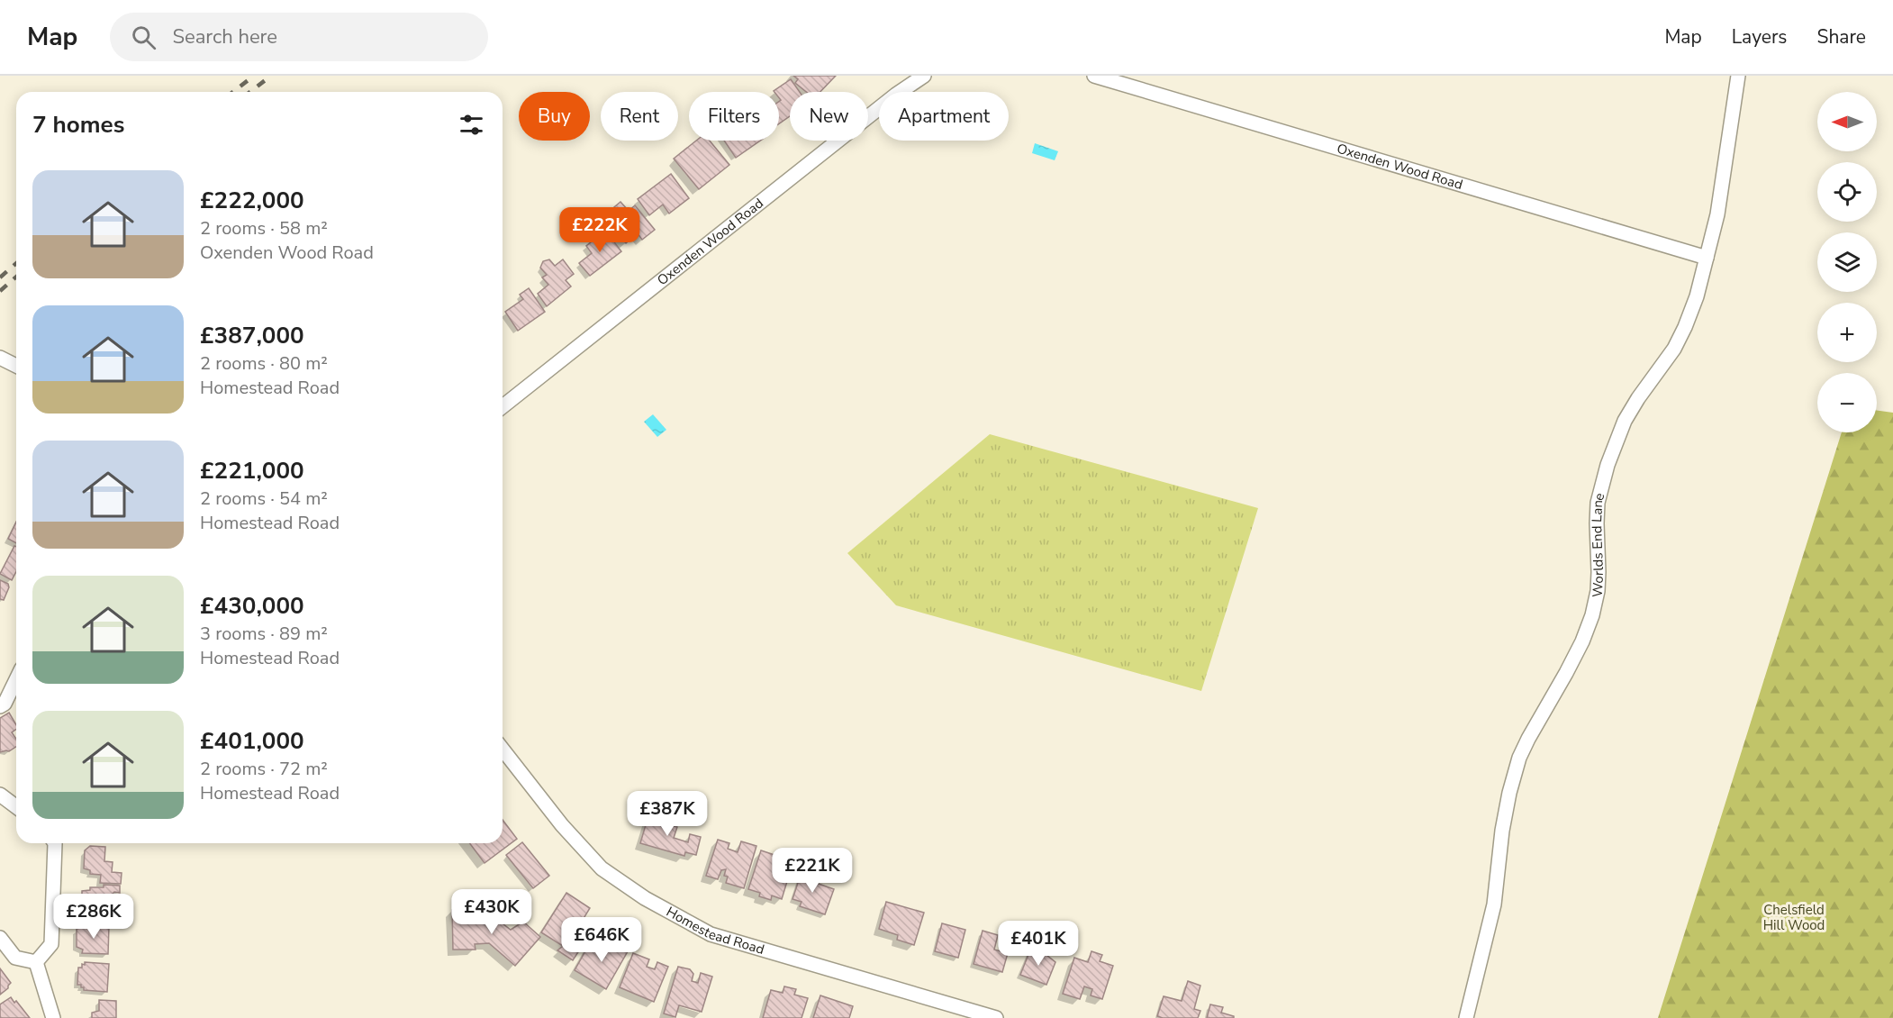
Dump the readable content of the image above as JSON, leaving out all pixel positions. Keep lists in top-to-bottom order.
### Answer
{
  "streets": {
    "street": ["Oxenden Wood Road", "Worlds End Lane", "Homestead Road"]
  },
  "crossings": [
    ["Oxenden Wood Road", "Worlds End Lane"]
  ],
  "parks": ["Chelsfield Hill Wood"],
  "north": "left",
  "page": {
    "header": "Map",
    "search": "Search here",
    "nav": ["Map", "Layers", "Share"],
    "map_buttons": ["+", "−"],
    "chip": [
      "Buy",
      "Rent",
      "Filters",
      "New",
      "Apartment"
    ],
    "heading": "7 homes",
    "list": [
      {
        "name": "£222,000",
        "note": "2 rooms · 58 m² · Oxenden Wood Road"
      },
      {
        "name": "£387,000",
        "note": "2 rooms · 80 m² · Homestead Road"
      },
      {
        "name": "£221,000",
        "note": "2 rooms · 54 m² · Homestead Road"
      },
      {
        "name": "£430,000",
        "note": "3 rooms · 89 m² · Homestead Road"
      },
      {
        "name": "£401,000",
        "note": "2 rooms · 72 m² · Homestead Road"
      }
    ],
    "price": [
      "£222K",
      "£387K",
      "£221K",
      "£430K",
      "£286K",
      "£646K",
      "£401K"
    ]
  }
}
